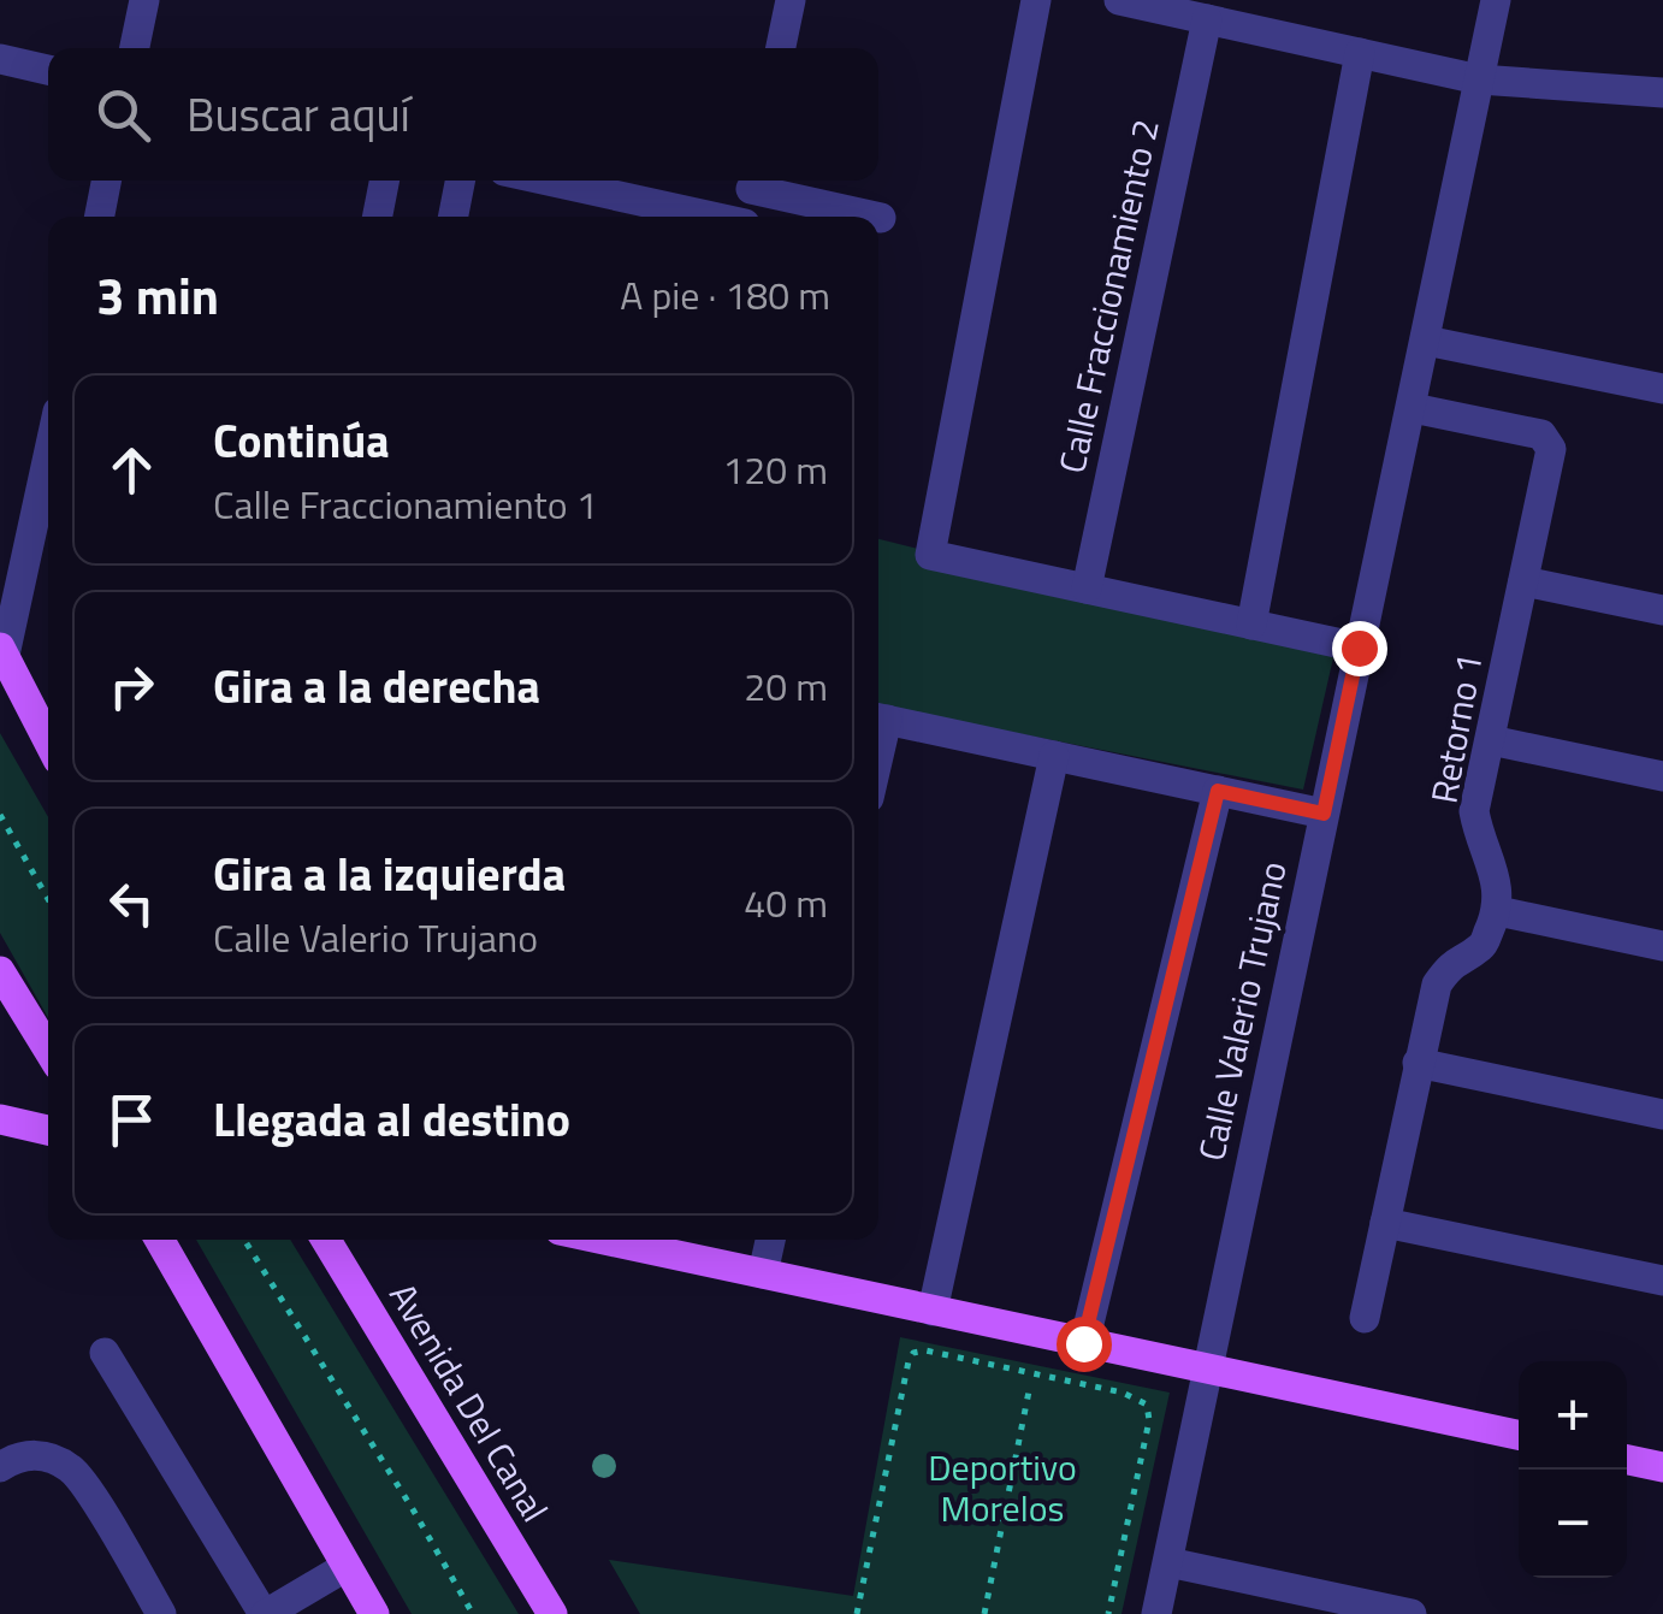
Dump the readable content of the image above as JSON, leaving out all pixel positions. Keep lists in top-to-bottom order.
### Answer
{
  "streets": {
    "main road": ["Avenida Del Canal"],
    "street": ["Calle Fraccionamiento 2", "Retorno 1", "Calle Valerio Trujano"]
  },
  "crossings": [
    ["Retorno 1", "Calle Valerio Trujano"]
  ],
  "parks": ["Deportivo Morelos"],
  "page": {
    "search": "Buscar aquí",
    "heading": ["3 min", "A pie · 180 m"],
    "list": [
      ["Continúa", "Calle Fraccionamiento 1", "120 m"],
      ["Gira a la derecha", "20 m"],
      ["Gira a la izquierda", "Calle Valerio Trujano", "40 m"],
      "Llegada al destino"
    ],
    "map_buttons": ["+", "−"]
  }
}
